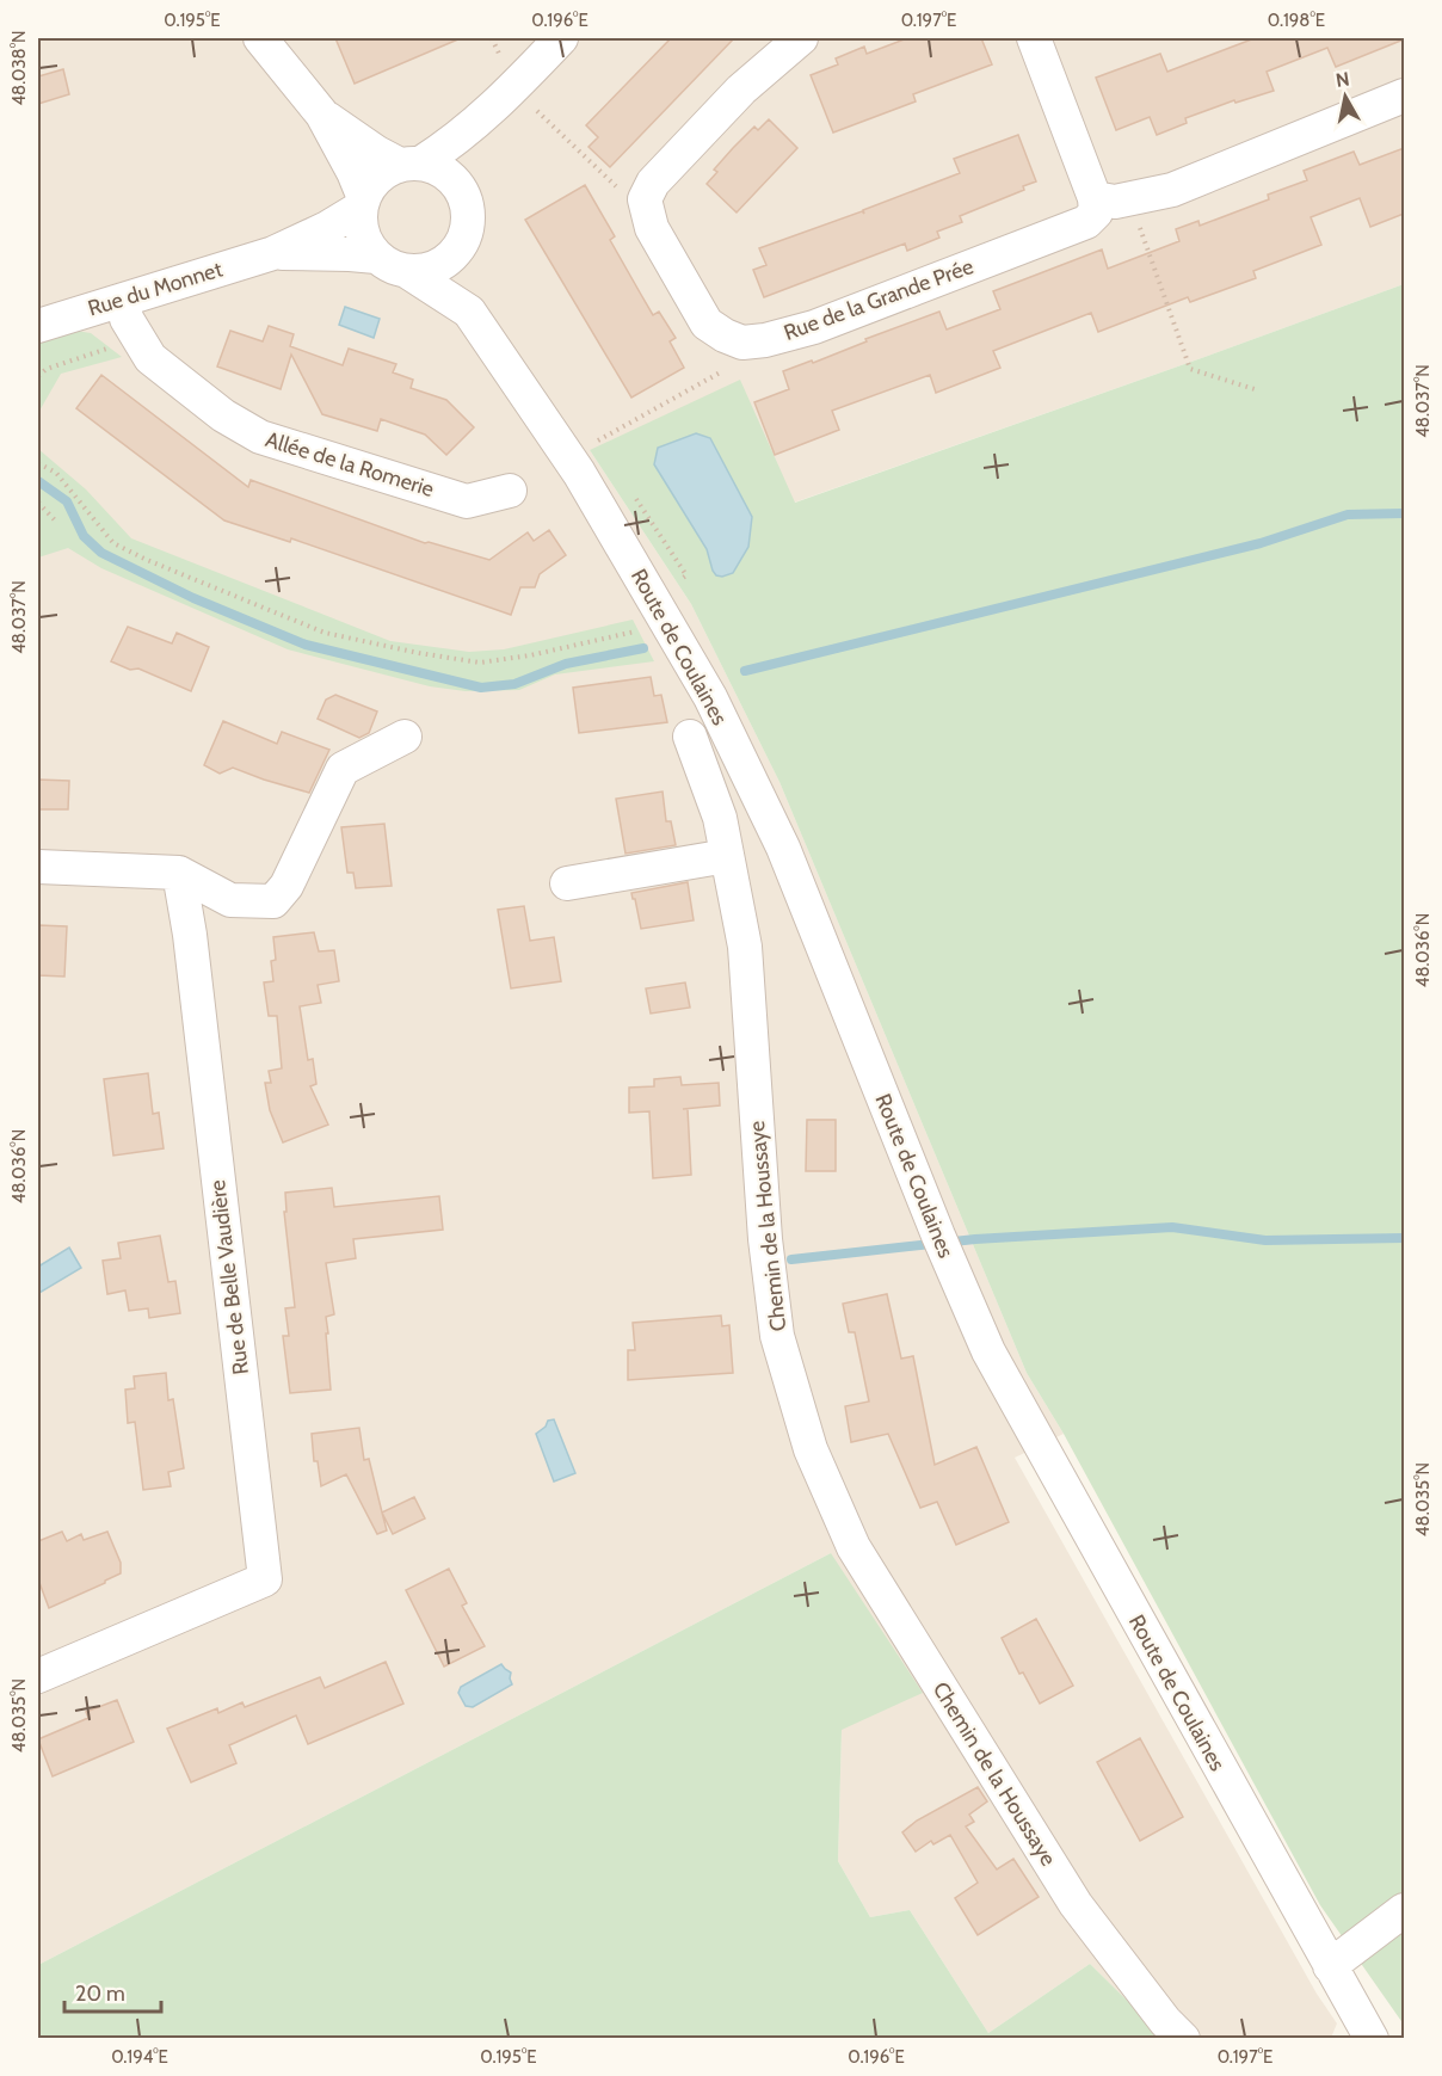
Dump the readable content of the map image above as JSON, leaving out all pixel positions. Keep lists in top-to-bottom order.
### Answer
{
  "streets": {
    "street": [
      "Rue du Monnet",
      "Rue de la Grande Prée",
      "Allée de la Romerie",
      "Route de Coulaines",
      "Chemin de la Houssaye",
      "Rue de Belle Vaudière"
    ]
  },
  "crossings": [
    ["Rue du Monnet", "Allée de la Romerie"],
    ["Rue du Monnet", "Route de Coulaines"]
  ],
  "scale_bar": "20 m",
  "north": "top",
  "coordinates": [
    "0.195°E",
    "0.196°E",
    "0.197°E",
    "0.198°E",
    "48.038°N",
    "48.037°N",
    "48.036°N",
    "48.035°N",
    "0.194°E"
  ]
}
